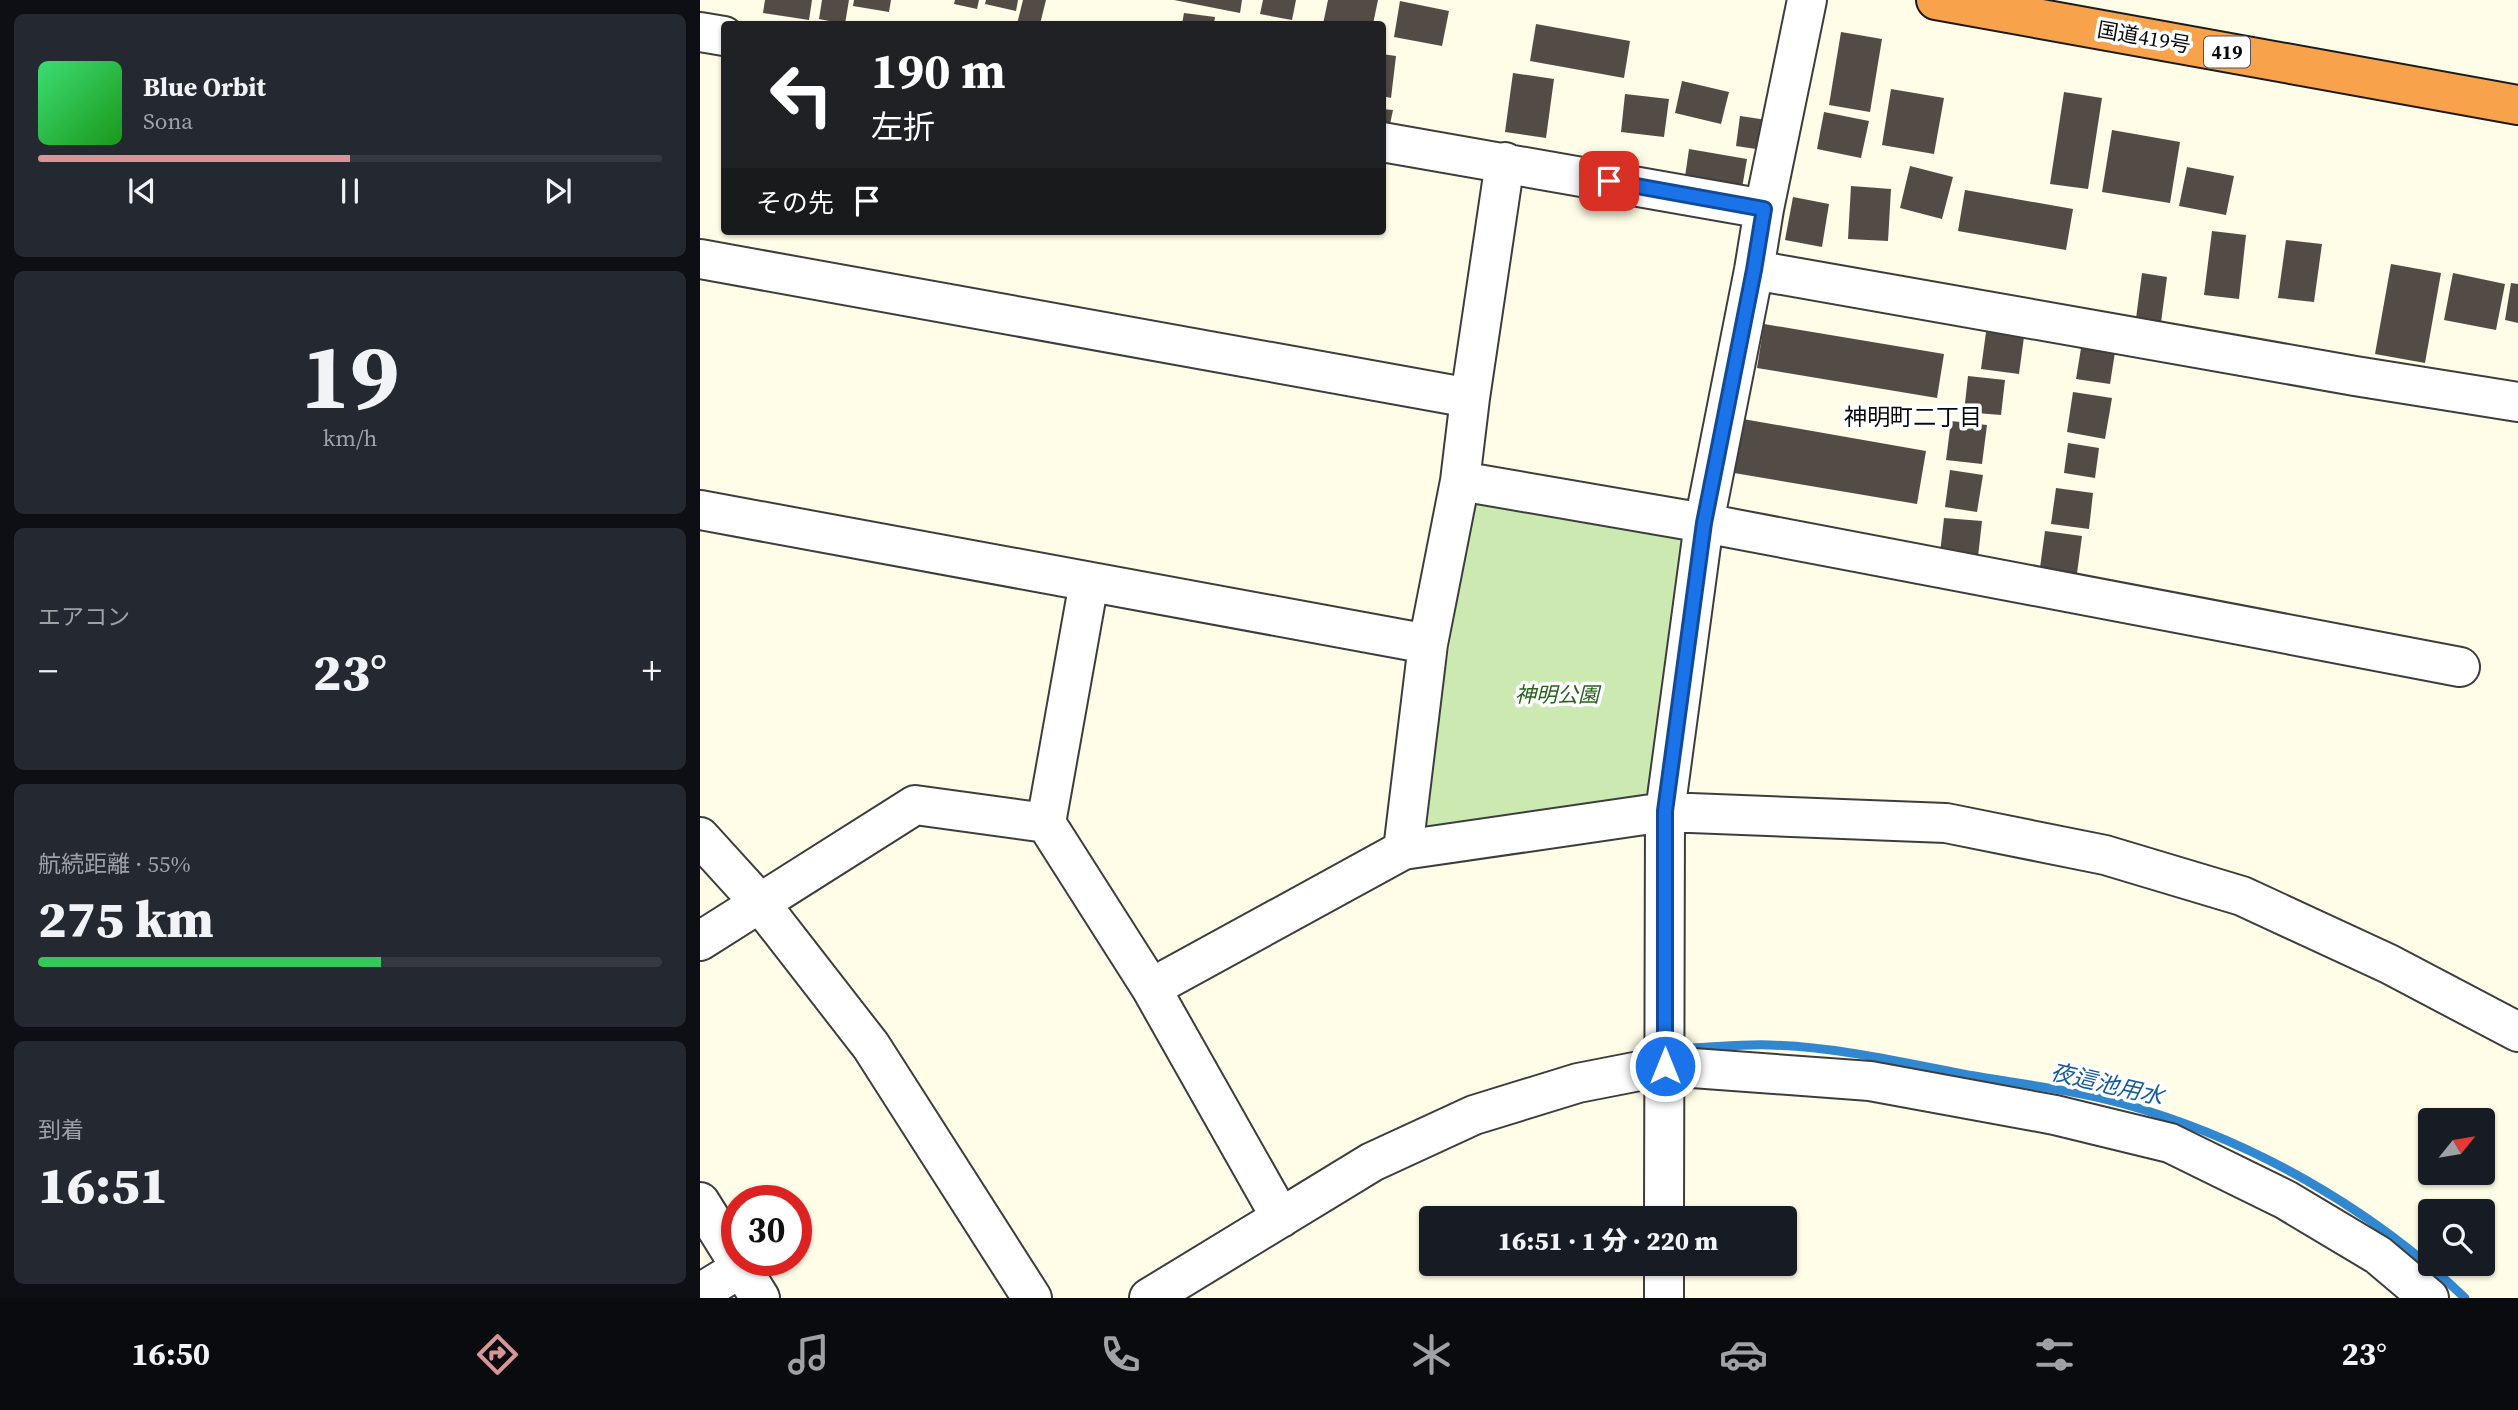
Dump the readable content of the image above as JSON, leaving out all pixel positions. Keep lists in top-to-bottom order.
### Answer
{
  "streets": {
    "highway": ["国道419号", "419"]
  },
  "districts": ["神明町二丁目"],
  "water": ["夜這池用水"],
  "parks": ["神明公園"],
  "north": "top right",
  "page": {
    "turn": ["190 m", "左折"],
    "song": ["Blue Orbit", "Sona"],
    "then": "その先",
    "tile": [
      ["19", "km/h"],
      "エアコン",
      ["航続距離 · 55%", "275 km"],
      ["到着", "16:51"]
    ],
    "heat": ["−", "23°", "+"],
    "limit": "30",
    "trip": "16:51 · 1 分 · 220 m",
    "tabs": ["16:50", "23°"]
  }
}
